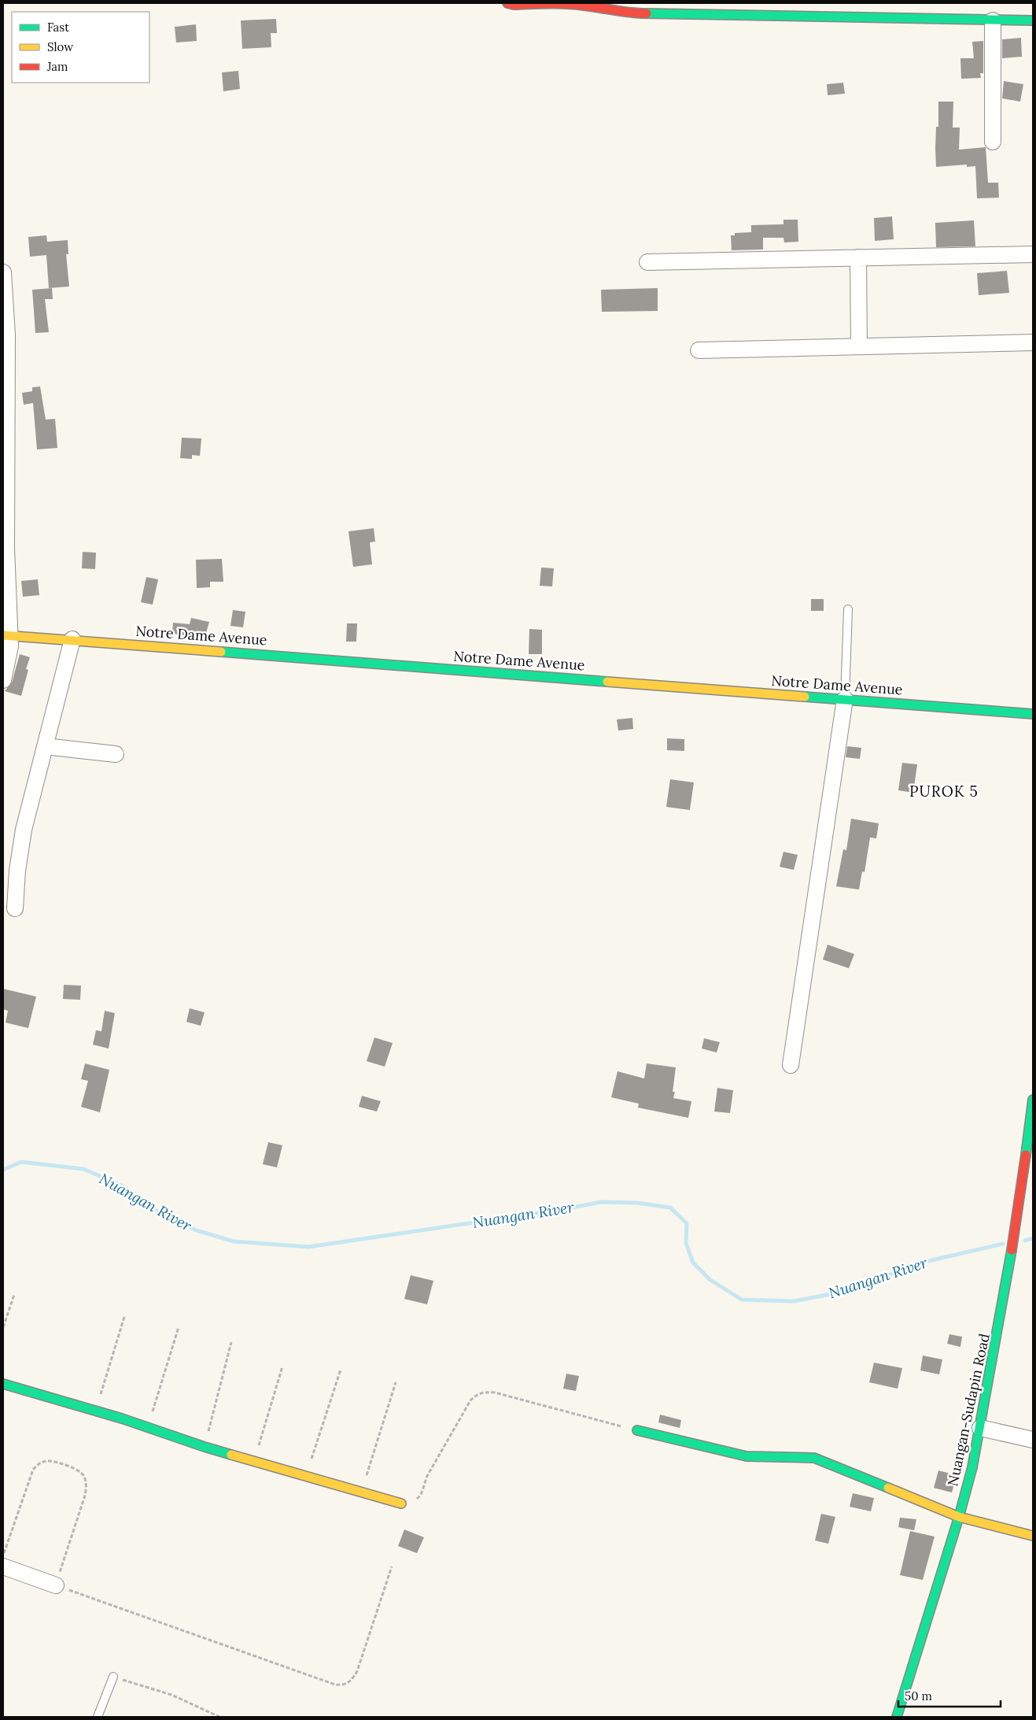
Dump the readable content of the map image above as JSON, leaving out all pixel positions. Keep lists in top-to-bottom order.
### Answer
{
  "streets": {
    "street": ["Notre Dame Avenue", "Nuangan-Sudapin Road"]
  },
  "districts": ["PUROK 5"],
  "water": ["Nuangan River"],
  "legend": ["Fast", "Slow", "Jam"],
  "scale_bar": "50 m"
}
